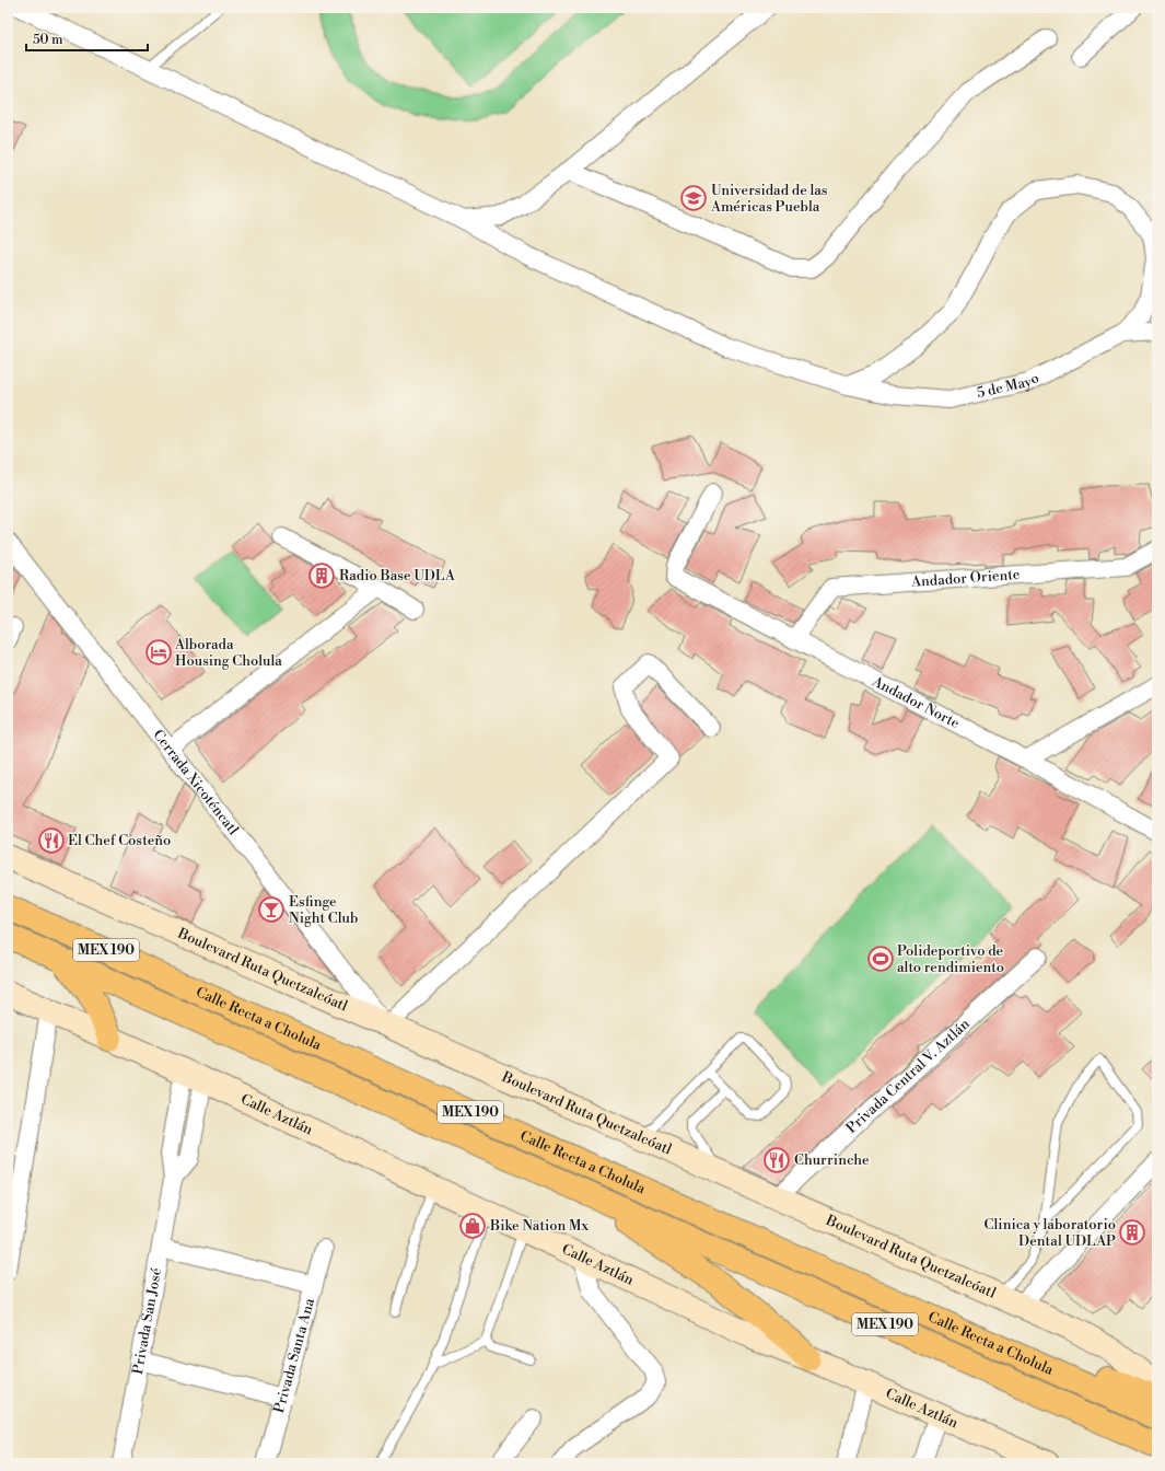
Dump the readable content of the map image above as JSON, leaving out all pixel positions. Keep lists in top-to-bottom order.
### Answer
{
  "streets": {
    "main road": [
      "MEX 190",
      "Boulevard Ruta Quetzalcóatl",
      "Calle Recta a Cholula",
      "Calle Aztlán"
    ],
    "street": [
      "5 de Mayo",
      "Andador Oriente",
      "Andador Norte",
      "Cerrada Xicoténcatl",
      "Privada Central V. Aztlán",
      "Privada San José",
      "Privada Santa Ana"
    ]
  },
  "crossings": [
    ["Andador Oriente", "Andador Norte"],
    ["Cerrada Xicoténcatl", "Boulevard Ruta Quetzalcóatl"],
    ["Boulevard Ruta Quetzalcóatl", "Privada Central V. Aztlán"],
    ["Calle Aztlán", "Privada San José"]
  ],
  "places": {
    "school or university": ["Universidad de las Américas Puebla"],
    "building": ["Radio Base UDLA", "Clinica y laboratorio Dental UDLAP"],
    "hotel": ["Alborada Housing Cholula"],
    "restaurant": ["El Chef Costeño", "Churrinche"],
    "bar": ["Esfinge Night Club"],
    "sports": ["Polideportivo de alto rendimiento"],
    "shop": ["Bike Nation Mx"]
  },
  "scale_bar": "50 m"
}
